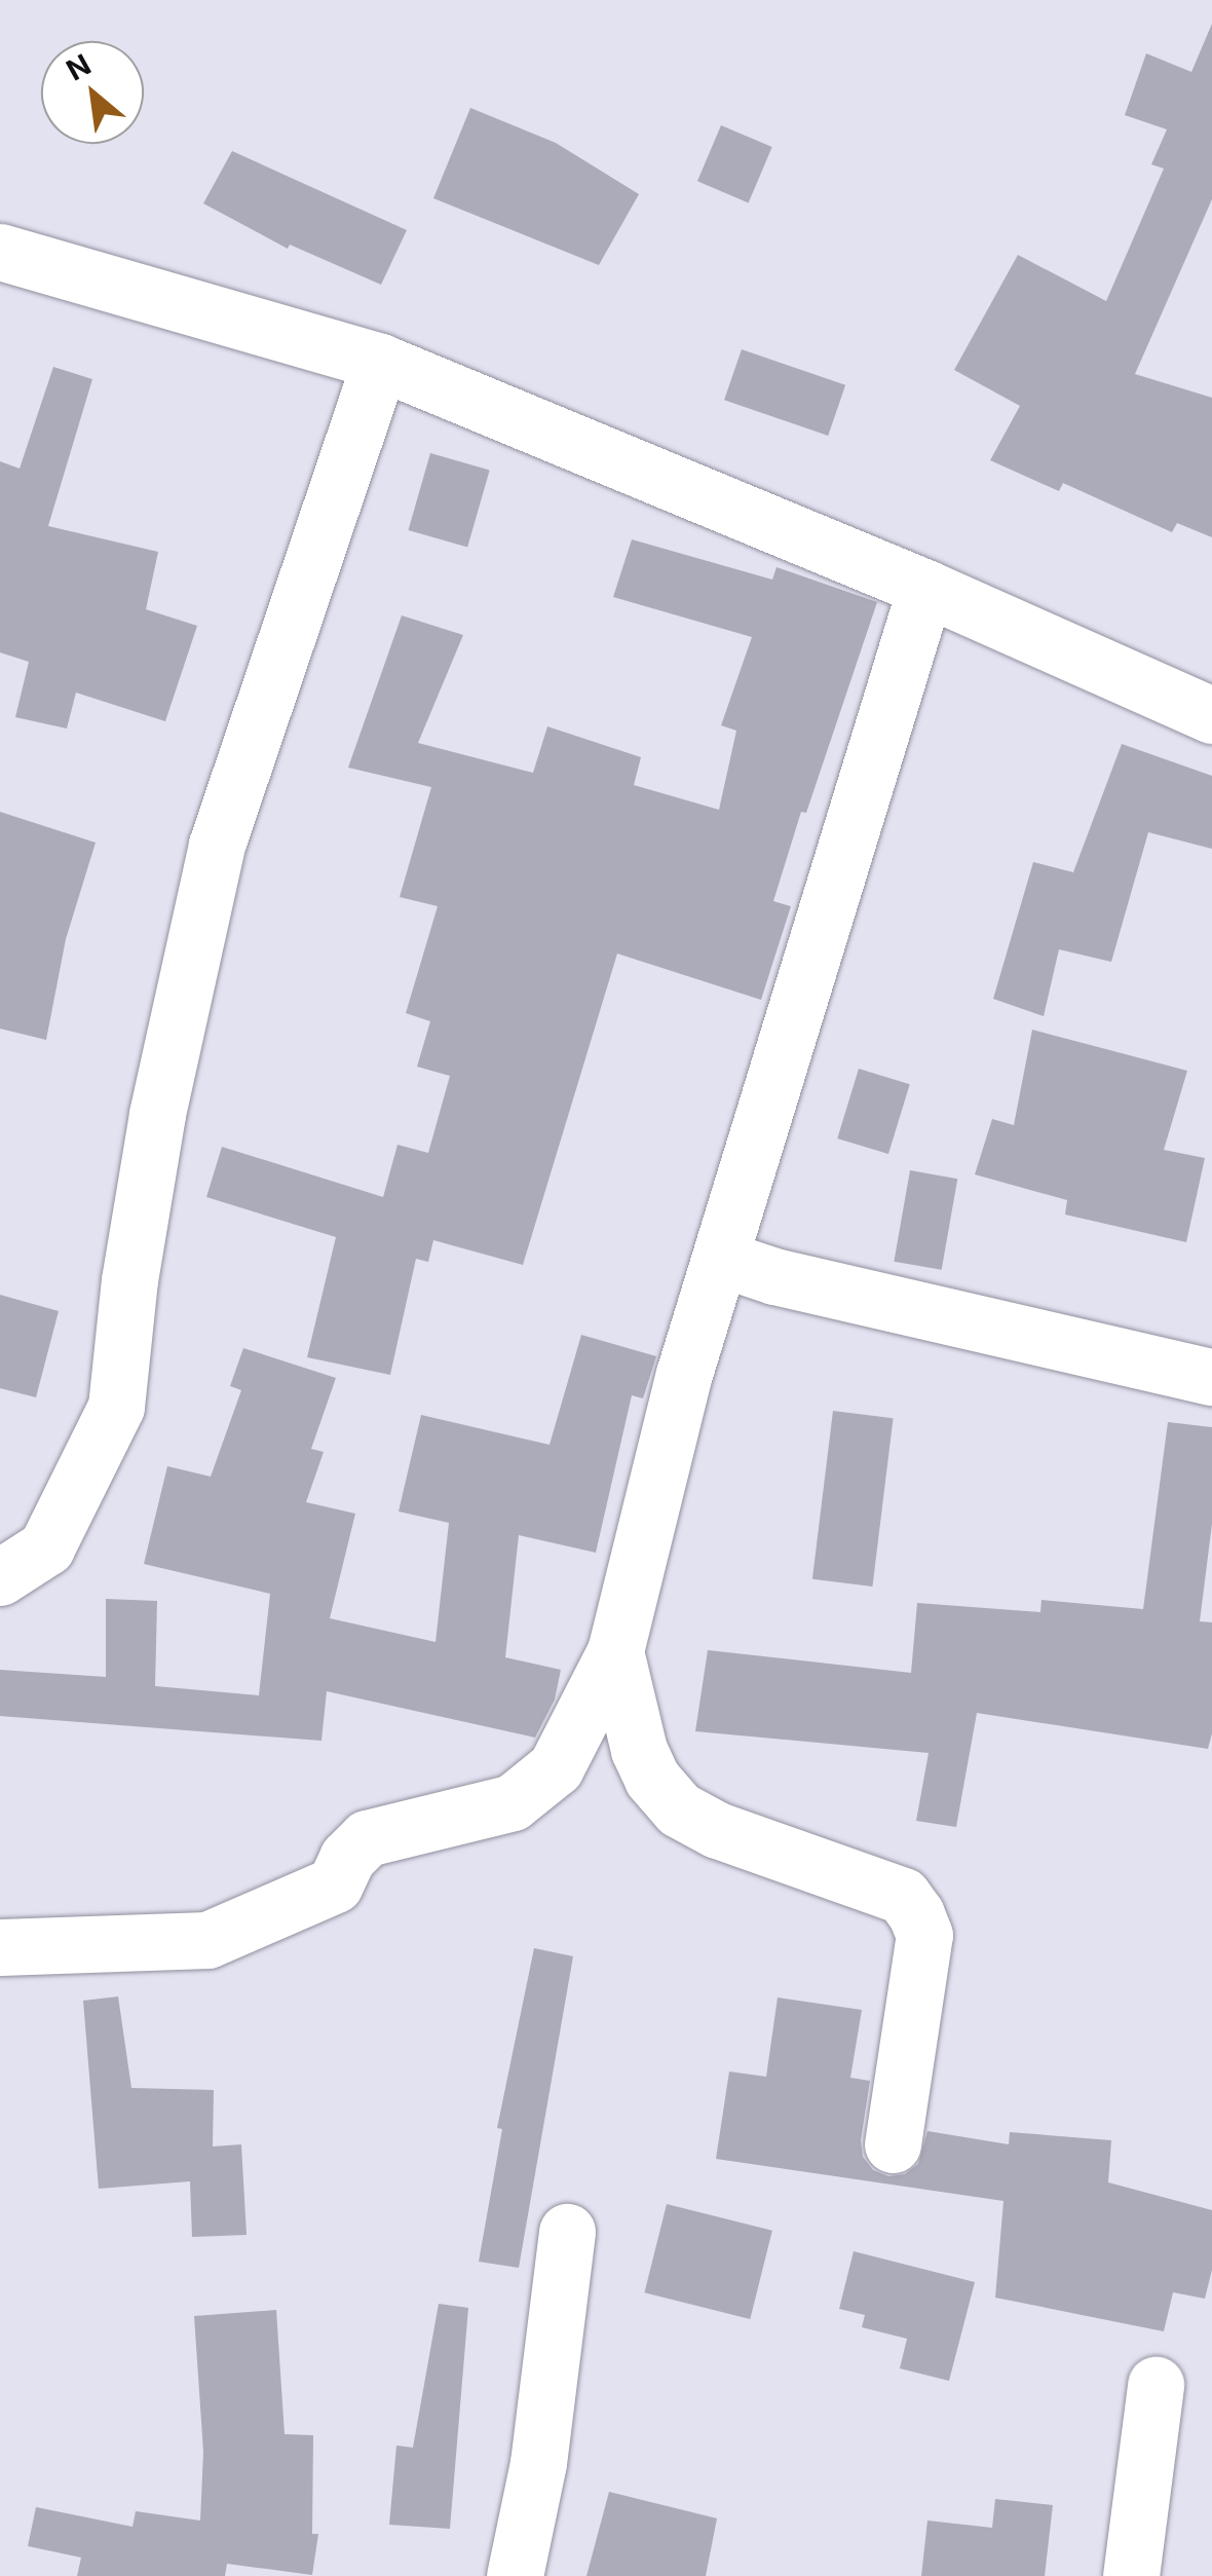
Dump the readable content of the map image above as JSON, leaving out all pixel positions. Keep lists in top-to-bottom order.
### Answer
{
  "north": "top left"
}
